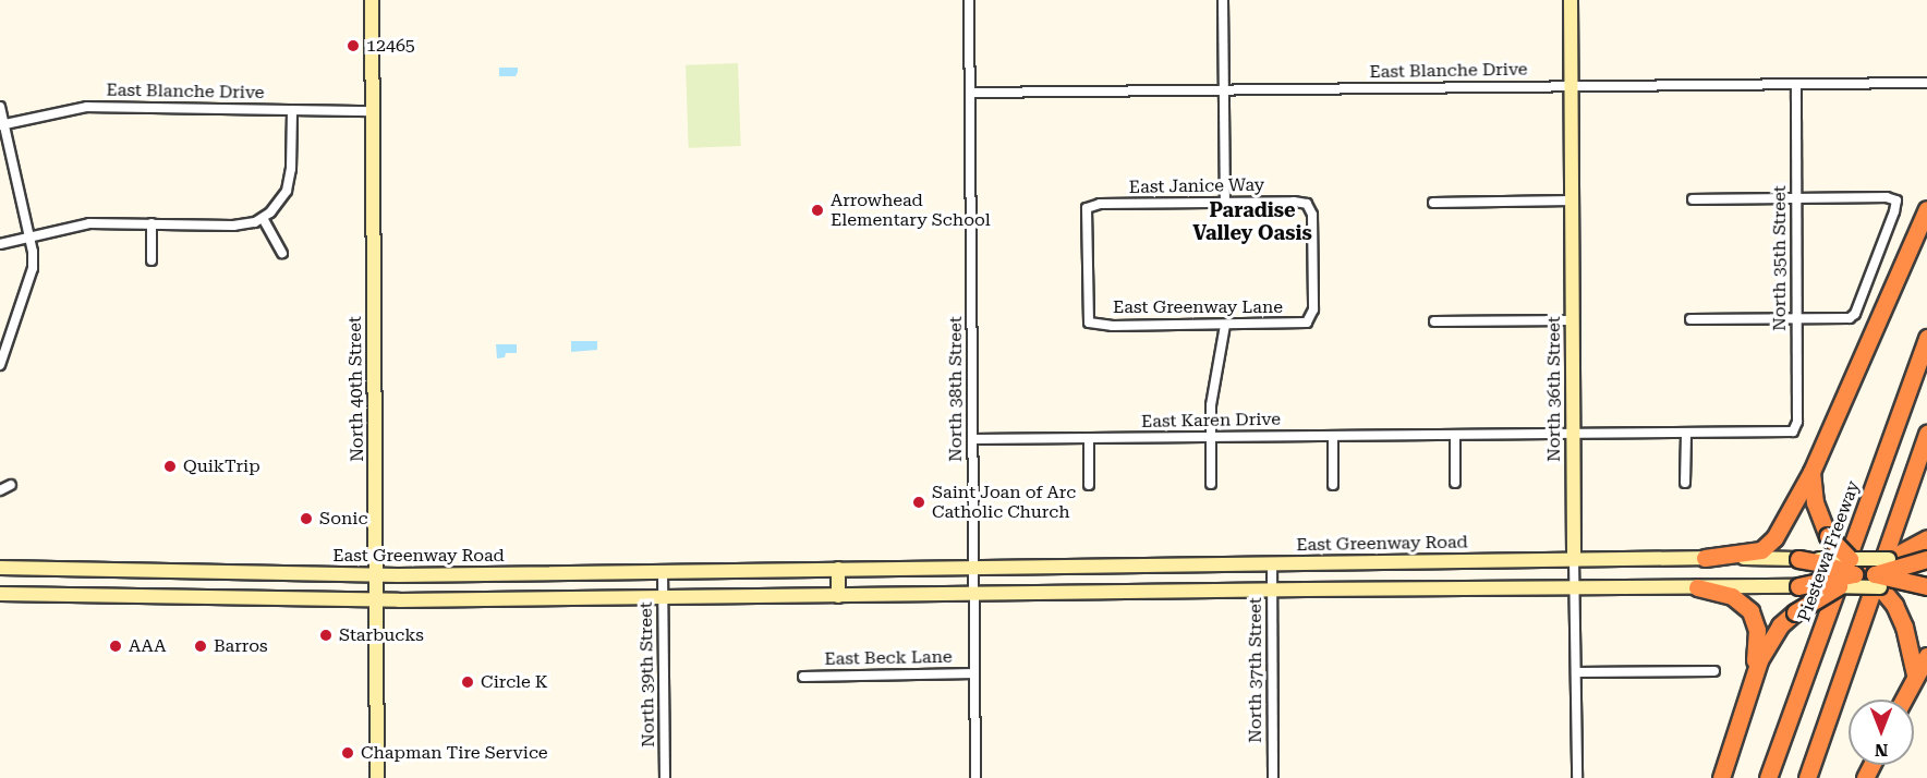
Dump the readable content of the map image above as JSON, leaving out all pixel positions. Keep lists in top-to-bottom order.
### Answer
{
  "streets": {
    "highway": ["Piestewa Freeway"],
    "main road": ["North 40th Street", "North 36th Street", "East Greenway Road"],
    "street": [
      "East Blanche Drive",
      "East Janice Way",
      "North 35th Street",
      "East Greenway Lane",
      "North 38th Street",
      "East Karen Drive",
      "East Beck Lane",
      "North 37th Street",
      "North 39th Street"
    ]
  },
  "crossings": [
    ["East Blanche Drive", "North 35th Street"],
    ["East Blanche Drive", "North 40th Street"],
    ["East Blanche Drive", "North 38th Street"],
    ["East Blanche Drive", "North 36th Street"],
    ["East Janice Way", "East Greenway Lane"],
    ["North 35th Street", "East Karen Drive"],
    ["North 40th Street", "East Greenway Road"],
    ["North 38th Street", "East Karen Drive"],
    ["North 38th Street", "East Greenway Road"],
    ["North 38th Street", "East Beck Lane"],
    ["North 36th Street", "East Karen Drive"],
    ["North 36th Street", "East Greenway Road"],
    ["East Greenway Road", "North 37th Street"],
    ["East Greenway Road", "North 39th Street"]
  ],
  "districts": ["Paradise Valley Oasis"],
  "places": [
    "12465",
    "Arrowhead Elementary School",
    "QuikTrip",
    "Saint Joan of Arc Catholic Church",
    "Sonic",
    "Starbucks",
    "AAA",
    "Barros",
    "Circle K",
    "Chapman Tire Service"
  ],
  "north": "bottom"
}
